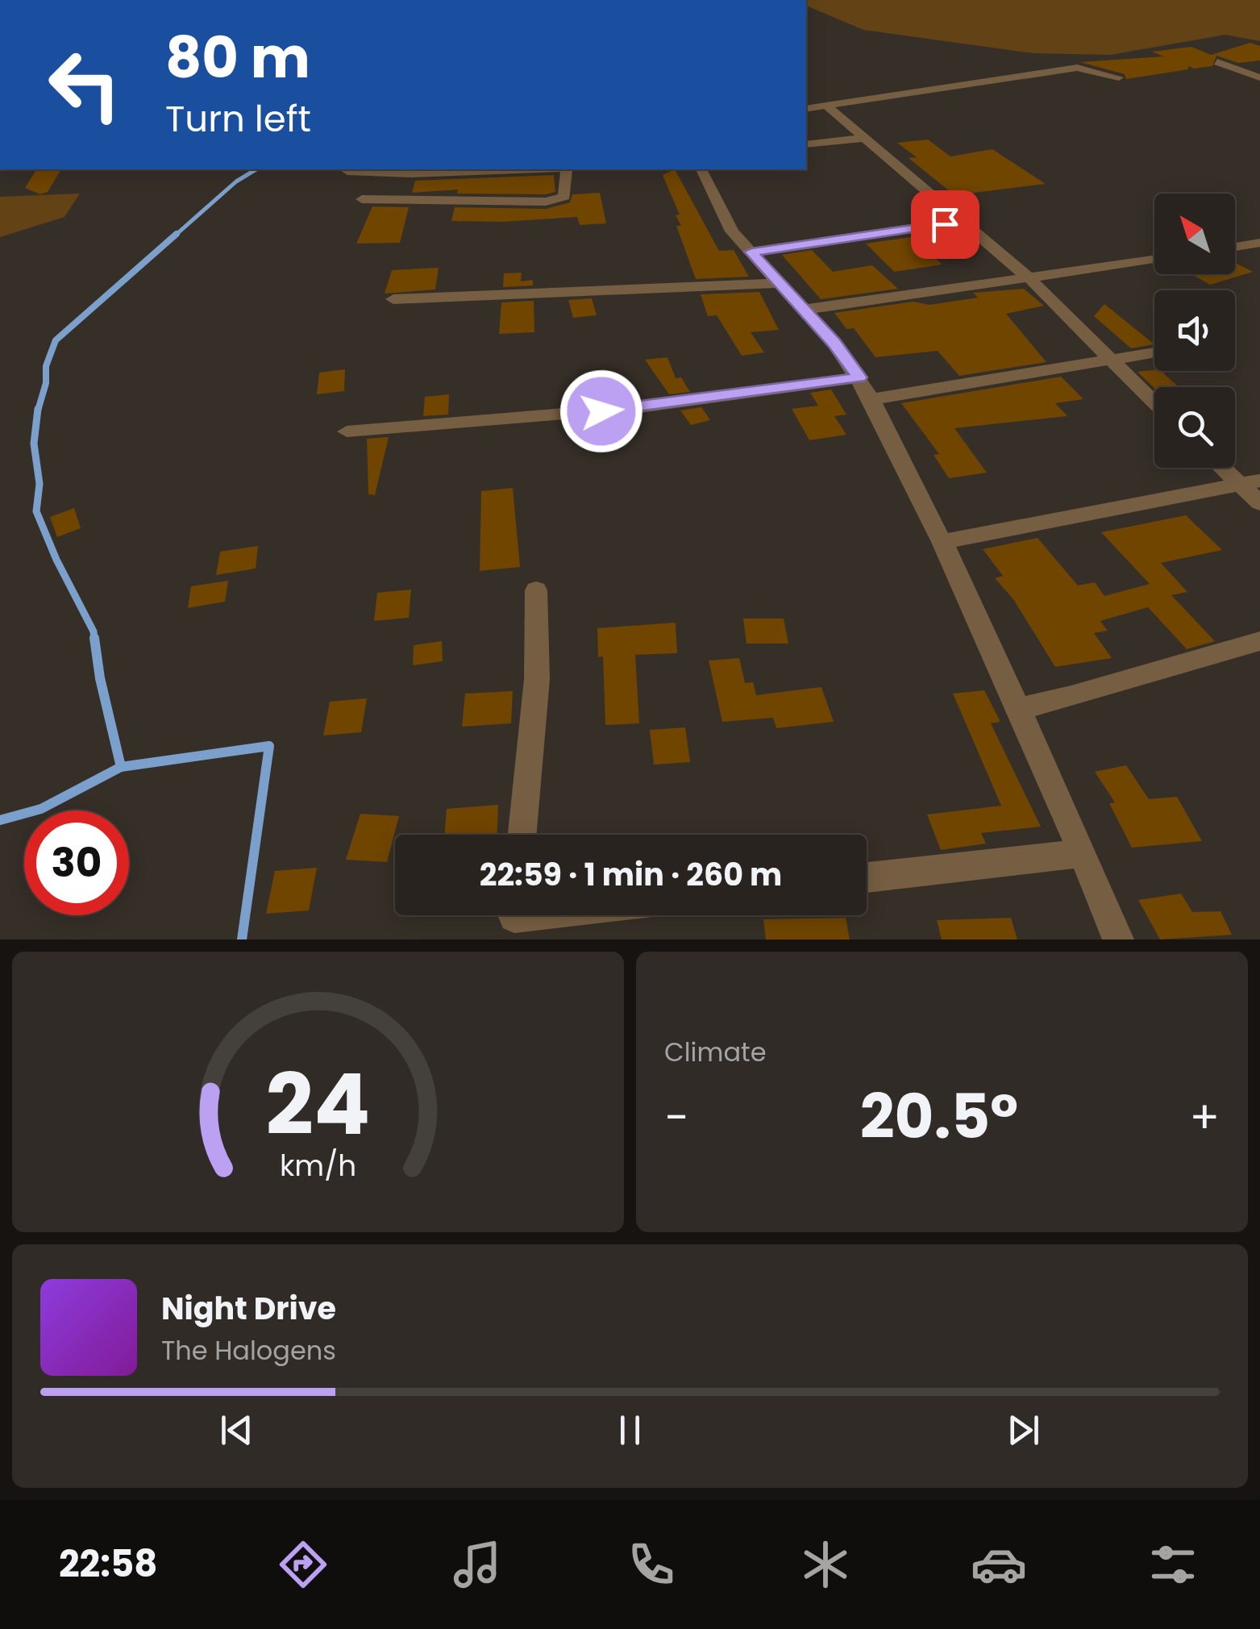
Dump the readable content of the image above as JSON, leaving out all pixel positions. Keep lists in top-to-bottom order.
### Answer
{
  "north": "top left",
  "page": {
    "turn": ["80 m", "Turn left"],
    "limit": "30",
    "trip": "22:59 · 1 min · 260 m",
    "tile": "Climate",
    "heat": ["−", "20.5°", "+"],
    "song": ["Night Drive", "The Halogens"],
    "tabs": "22:58",
    "gauge": ["24", "km/h"]
  }
}
